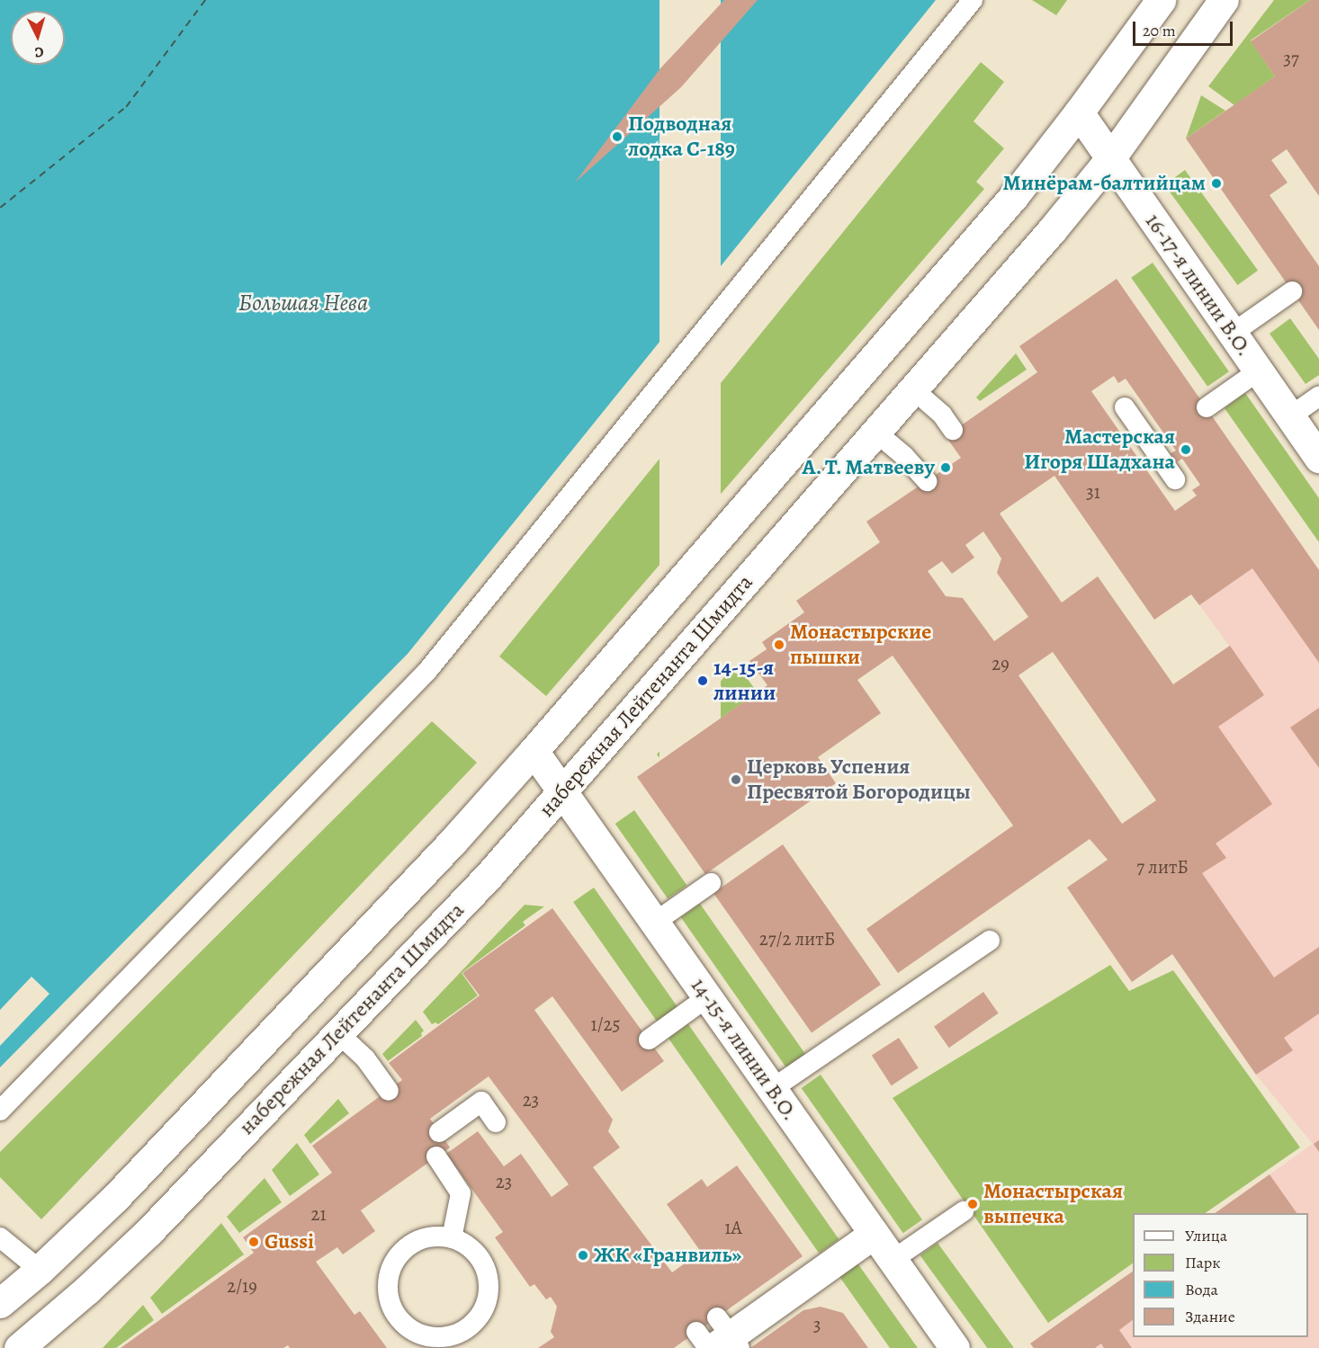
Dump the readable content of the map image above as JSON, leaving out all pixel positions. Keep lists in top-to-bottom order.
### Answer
{
  "streets": {
    "street": ["16-17-я линии В.О.", "набережная Лейтенанта Шмидта", "14-15-я линии В.О."]
  },
  "crossings": [
    ["16-17-я линии В.О.", "набережная Лейтенанта Шмидта"],
    ["набережная Лейтенанта Шмидта", "14-15-я линии В.О."]
  ],
  "water": ["Большая Нева"],
  "places": [
    "Подводная лодка С-189",
    "Минёрам-балтийцам",
    "Мастерская Игоря Шадхана",
    "А. Т. Матвееву",
    "Монастырские пышки",
    "14-15-я линии",
    "Церковь Успения Пресвятой Богородицы",
    "Монастырская выпечка",
    "Gussi",
    "ЖК «Гранвиль»"
  ],
  "house_numbers": [
    "37",
    "31",
    "29",
    "7 литБ",
    "27/2 литБ",
    "1/25",
    "23",
    "23",
    "21",
    "1А",
    "2/19",
    "3"
  ],
  "legend": [
    "Улица",
    "Парк",
    "Вода",
    "Здание"
  ],
  "scale_bar": "20 m",
  "north": "bottom"
}
